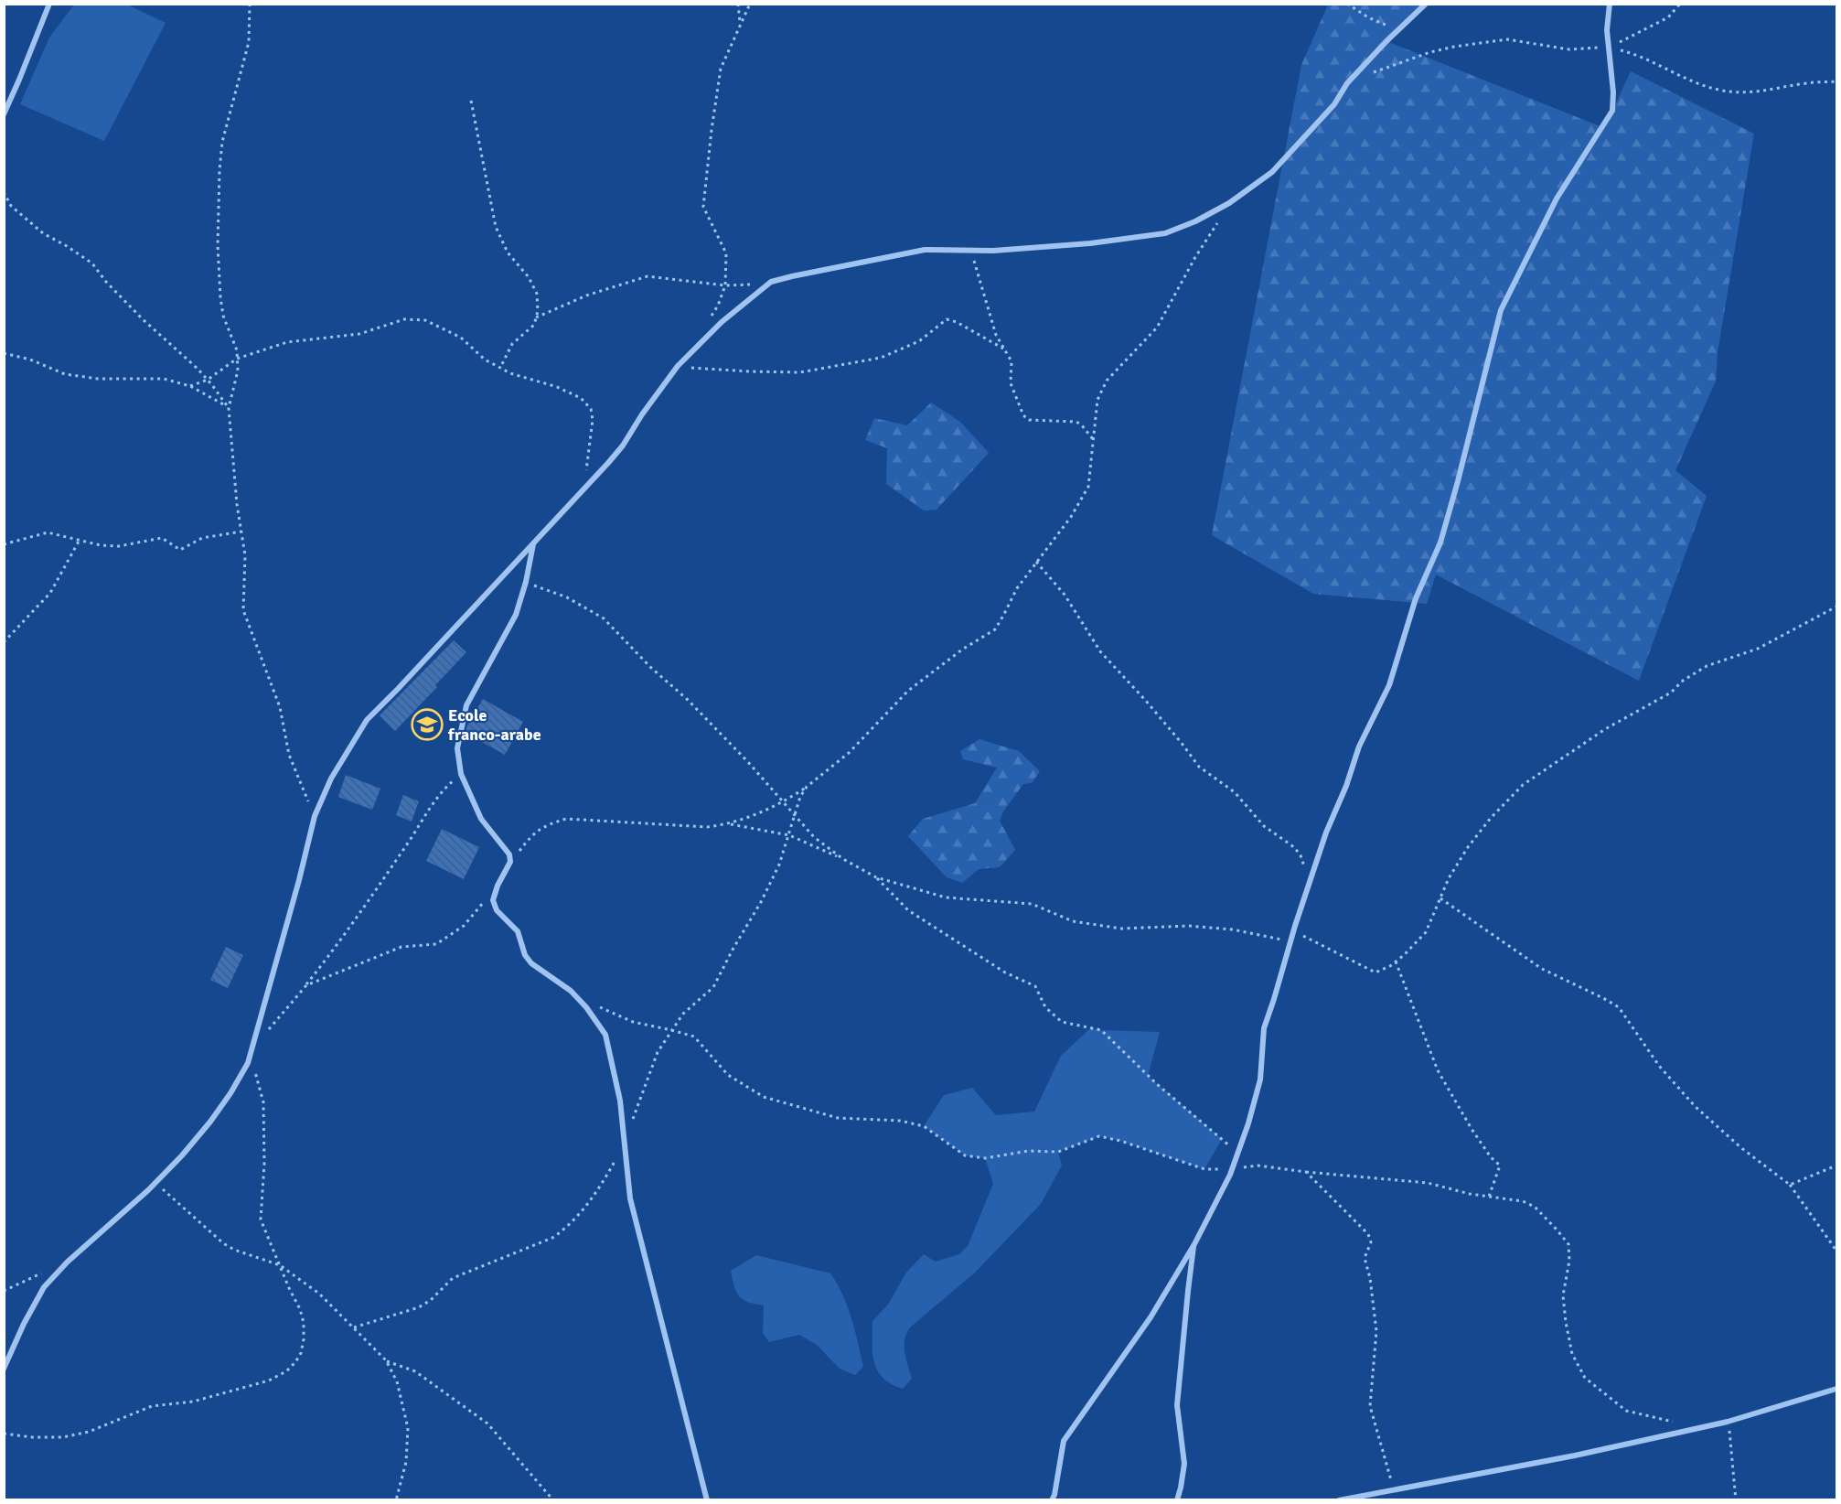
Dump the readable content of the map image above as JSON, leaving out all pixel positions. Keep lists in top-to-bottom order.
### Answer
{
  "places": {
    "school or university": ["Ecole franco-arabe"]
  }
}
